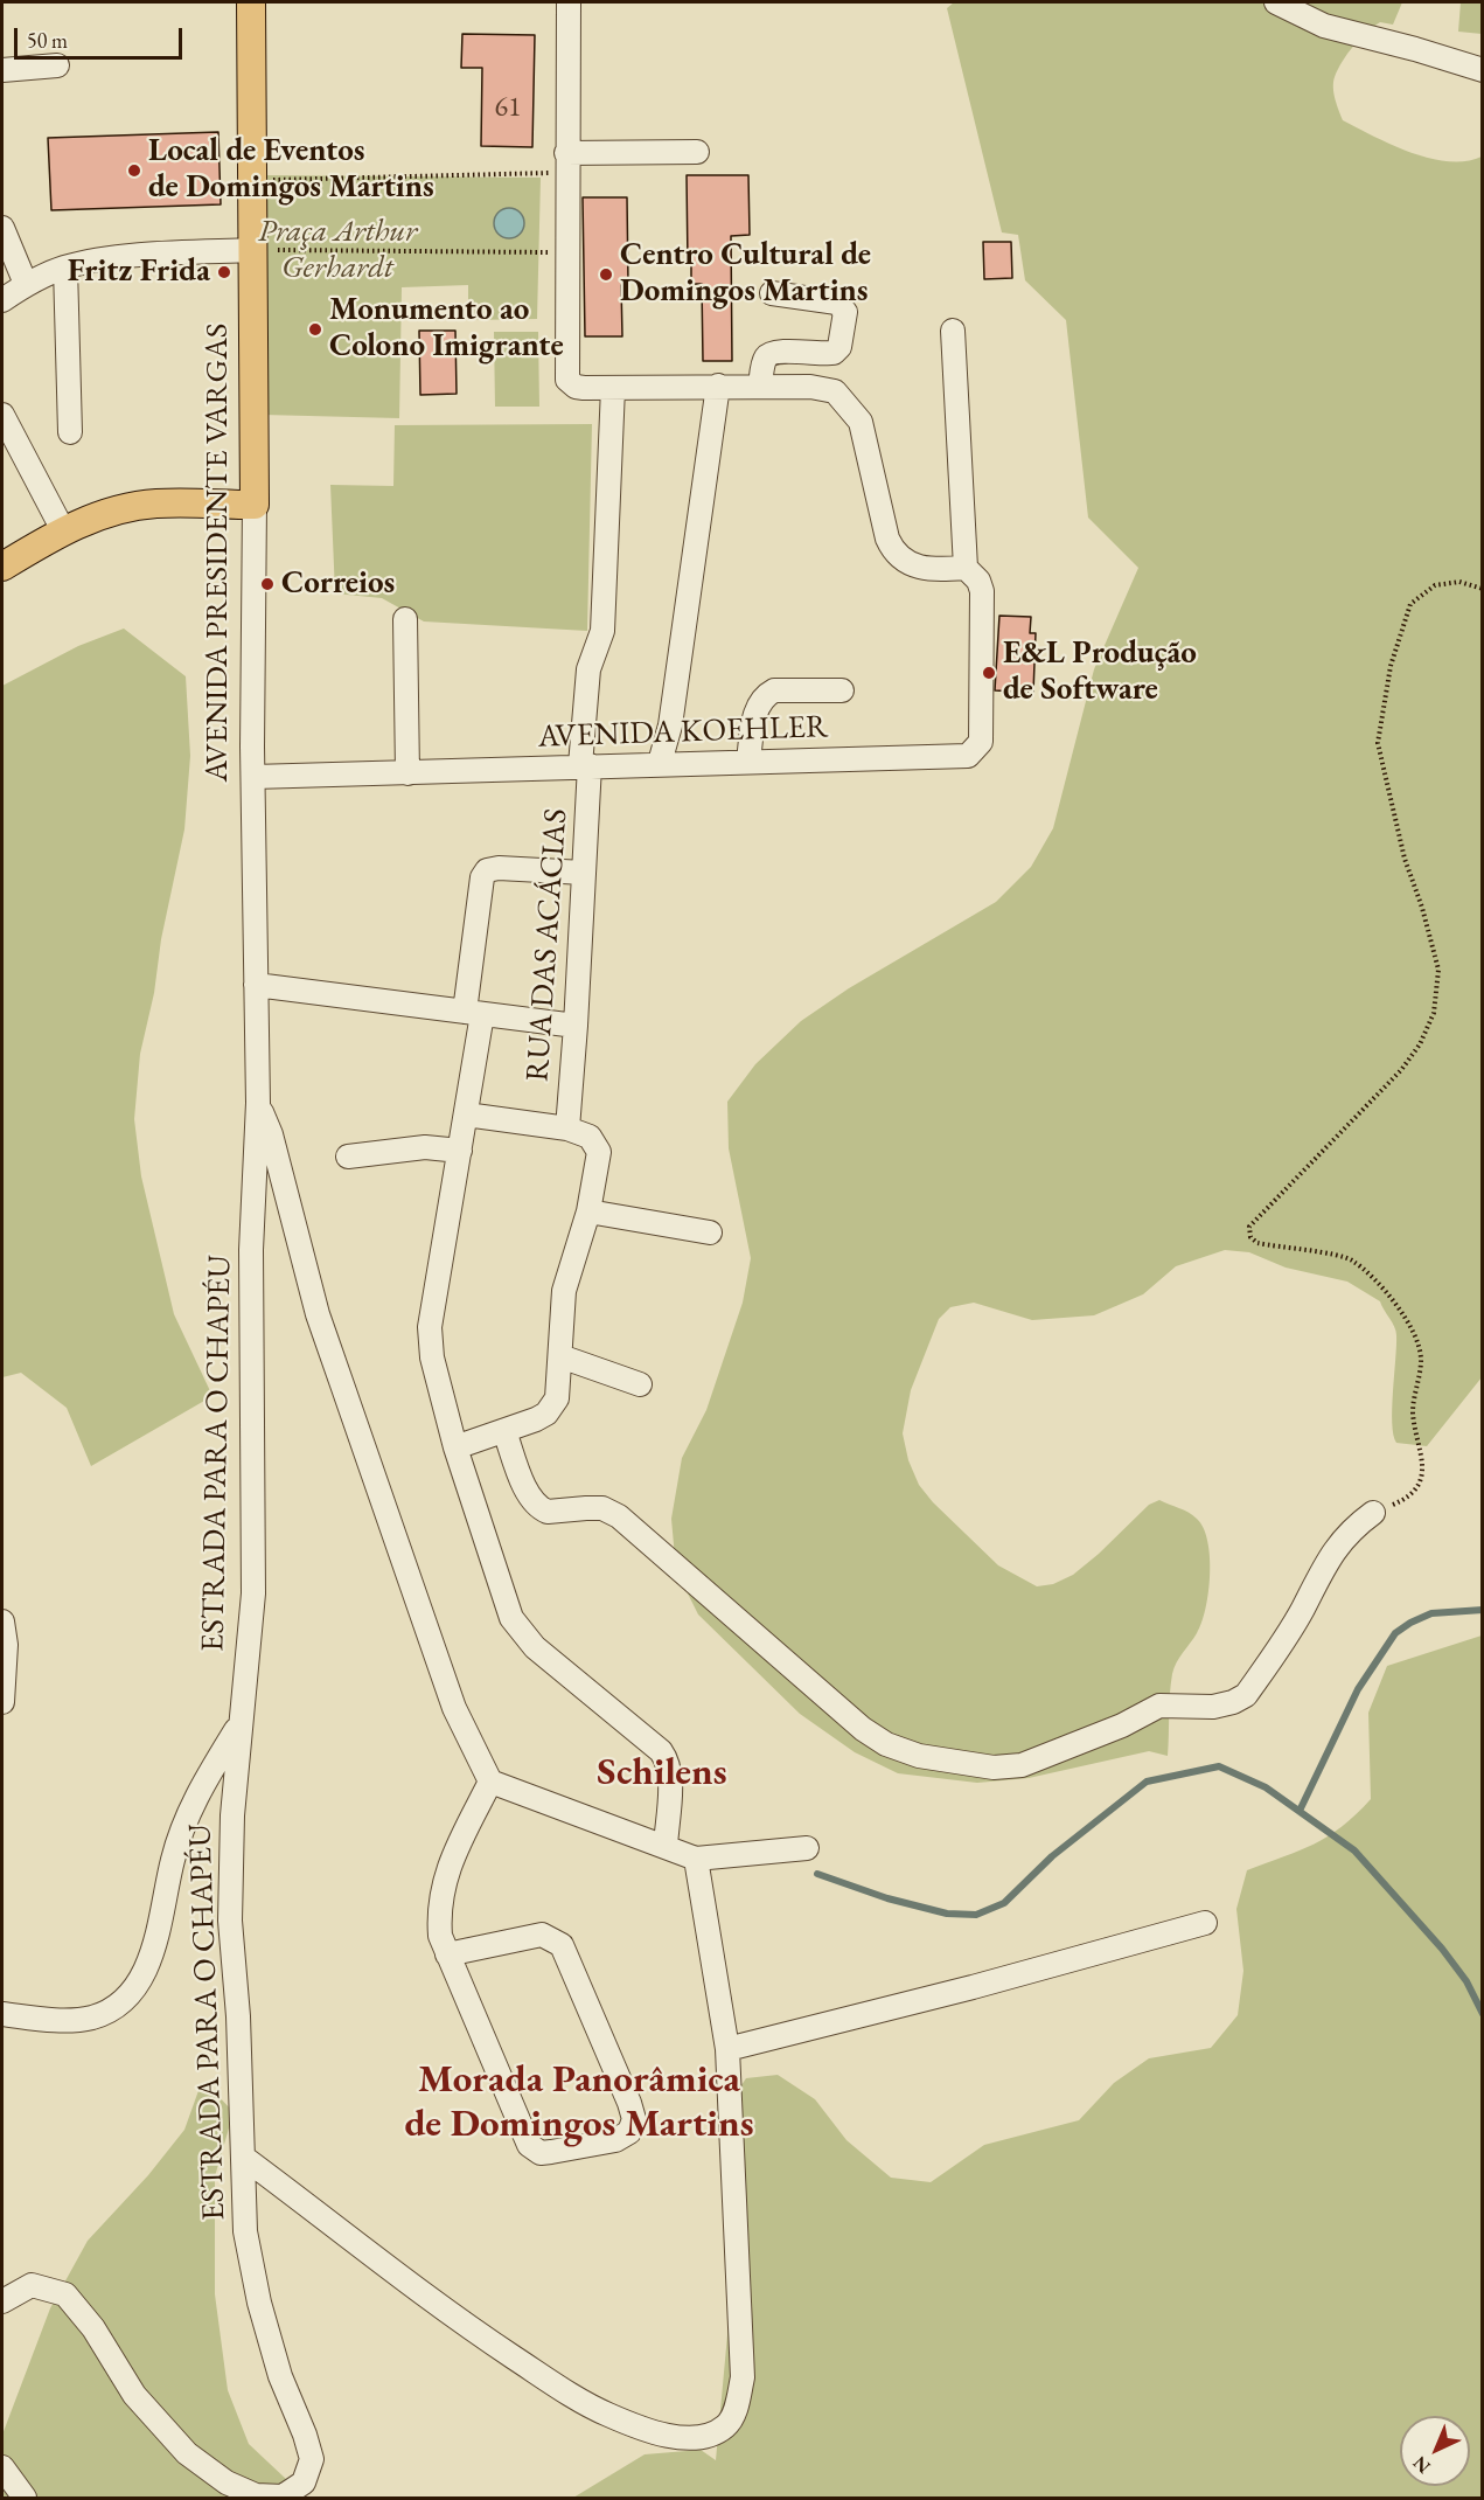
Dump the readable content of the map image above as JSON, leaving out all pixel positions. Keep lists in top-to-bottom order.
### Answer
{
  "streets": {
    "main road": ["AVENIDA PRESIDENTE VARGAS"],
    "street": ["AVENIDA KOEHLER", "RUA DAS ACÁCIAS", "ESTRADA PARA O CHAPÉU"]
  },
  "crossings": [
    ["AVENIDA PRESIDENTE VARGAS", "AVENIDA KOEHLER"],
    ["AVENIDA PRESIDENTE VARGAS", "ESTRADA PARA O CHAPÉU"],
    ["AVENIDA KOEHLER", "RUA DAS ACÁCIAS"]
  ],
  "districts": ["Schilens", "Morada Panorâmica de Domingos Martins"],
  "parks": ["Praça Arthur Gerhardt"],
  "places": [
    "Local de Eventos de Domingos Martins",
    "Fritz Frida",
    "Centro Cultural de Domingos Martins",
    "Monumento ao Colono Imigrante",
    "Correios",
    "E&L Produção de Software"
  ],
  "house_numbers": ["61"],
  "scale_bar": "50 m",
  "north": "bottom left"
}
